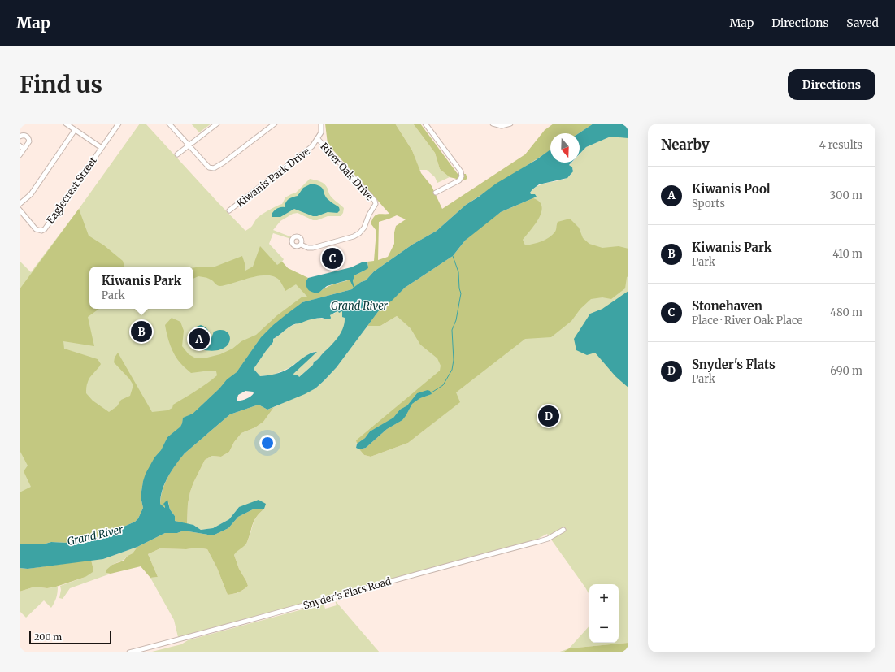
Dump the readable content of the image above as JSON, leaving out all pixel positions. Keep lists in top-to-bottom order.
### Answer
{
  "streets": {
    "street": [
      "River Oak Drive",
      "Kiwanis Park Drive",
      "Eaglecrest Street",
      "Snyder's Flats Road"
    ]
  },
  "crossings": [
    ["River Oak Drive", "Kiwanis Park Drive"]
  ],
  "water": ["Grand River"],
  "scale_bar": "200 m",
  "north": "bottom",
  "page": {
    "header": "Map",
    "nav": ["Map", "Directions", "Saved"],
    "buttons": "Directions",
    "title": "Find us",
    "heading": ["Nearby", "4 results"],
    "list": [
      {
        "mark": "A",
        "name": "Kiwanis Pool",
        "note": "Sports",
        "value": "300 m"
      },
      {
        "mark": "B",
        "name": "Kiwanis Park",
        "note": "Park",
        "value": "410 m"
      },
      {
        "mark": "C",
        "name": "Stonehaven",
        "note": "Place · River Oak Place",
        "value": "480 m"
      },
      {
        "mark": "D",
        "name": "Snyder's Flats",
        "note": "Park",
        "value": "690 m"
      }
    ],
    "pins": [
      "C",
      "B",
      "A",
      "D"
    ],
    "popup": ["Kiwanis Park", "Park"],
    "map_buttons": ["+", "−"],
    "scale": "200 m"
  }
}
